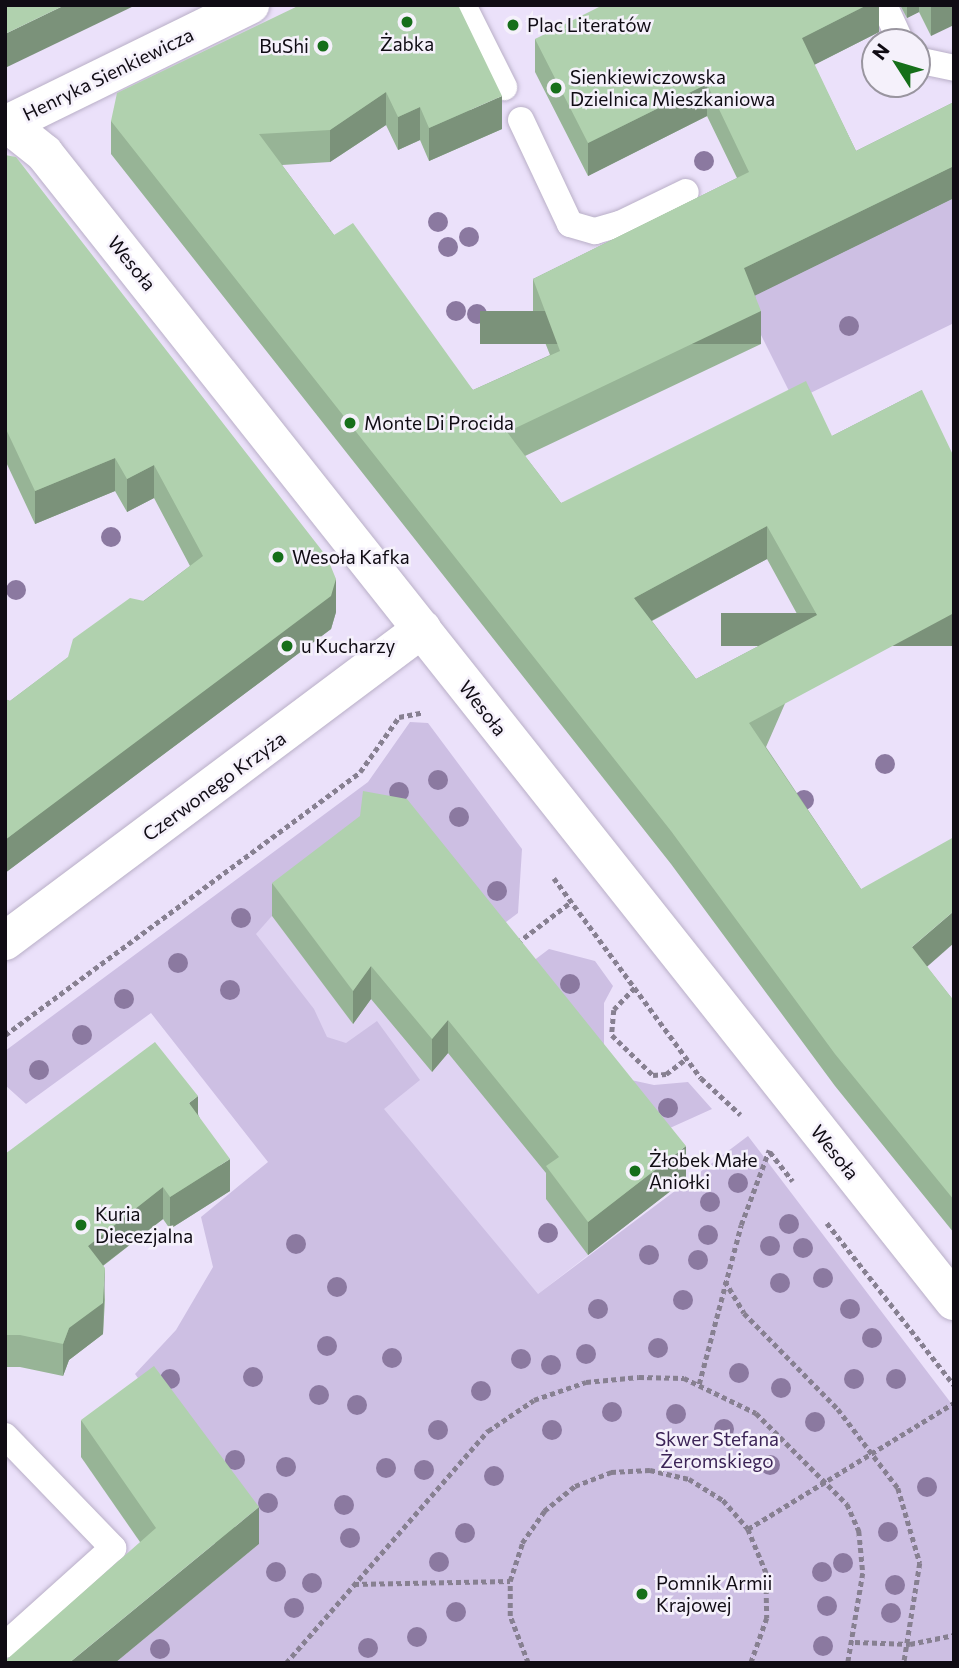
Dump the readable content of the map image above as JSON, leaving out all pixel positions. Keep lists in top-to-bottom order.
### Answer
{
  "streets": {
    "street": ["Henryka Sienkiewicza", "Wesoła", "Czerwonego Krzyża"]
  },
  "crossings": [
    ["Henryka Sienkiewicza", "Wesoła"],
    ["Wesoła", "Czerwonego Krzyża"]
  ],
  "parks": ["Skwer Stefana Żeromskiego"],
  "places": [
    "Żabka",
    "Plac Literatów",
    "BuShi",
    "Sienkiewiczowska Dzielnica Mieszkaniowa",
    "Monte Di Procida",
    "Wesoła Kafka",
    "u Kucharzy",
    "Żłobek Małe Aniołki",
    "Kuria Diecezjalna",
    "Pomnik Armii Krajowej"
  ],
  "north": "top left"
}
